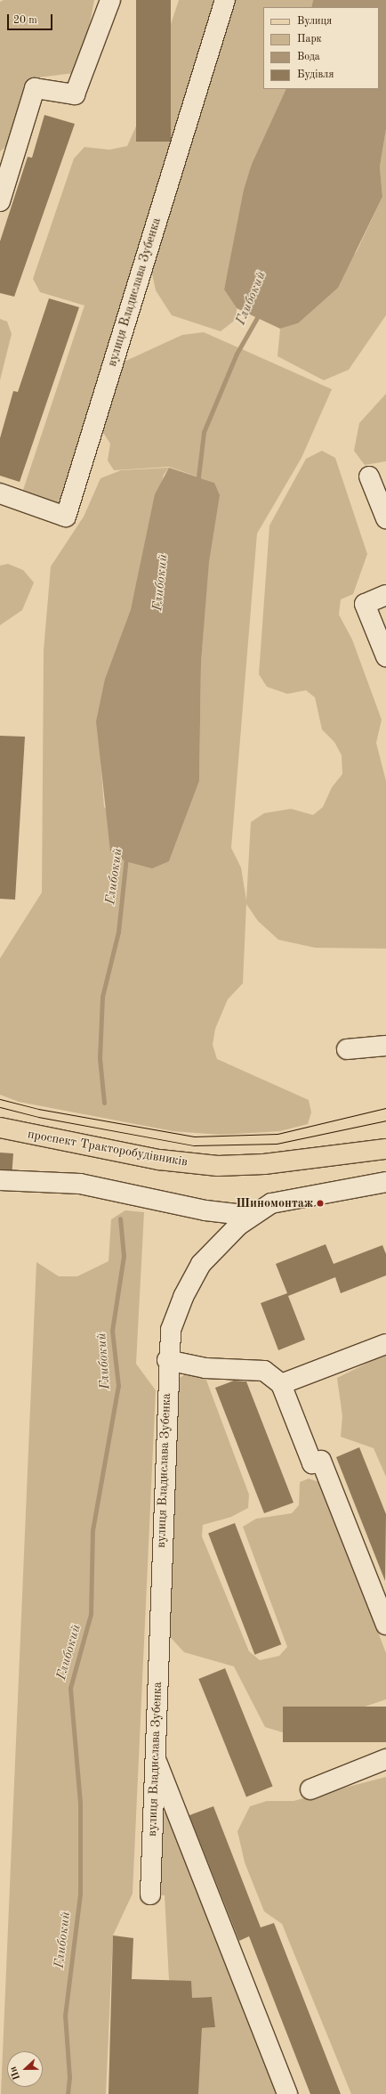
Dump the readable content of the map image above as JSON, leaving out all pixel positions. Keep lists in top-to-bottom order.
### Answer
{
  "streets": {
    "main road": ["проспект Тракторобудівників"],
    "street": ["вулиця Владислава Зубенка"]
  },
  "water": ["Глибокий"],
  "places": ["Шиномонтаж"],
  "legend": [
    "Вулиця",
    "Парк",
    "Вода",
    "Будівля"
  ],
  "scale_bar": "20 m",
  "north": "left"
}
